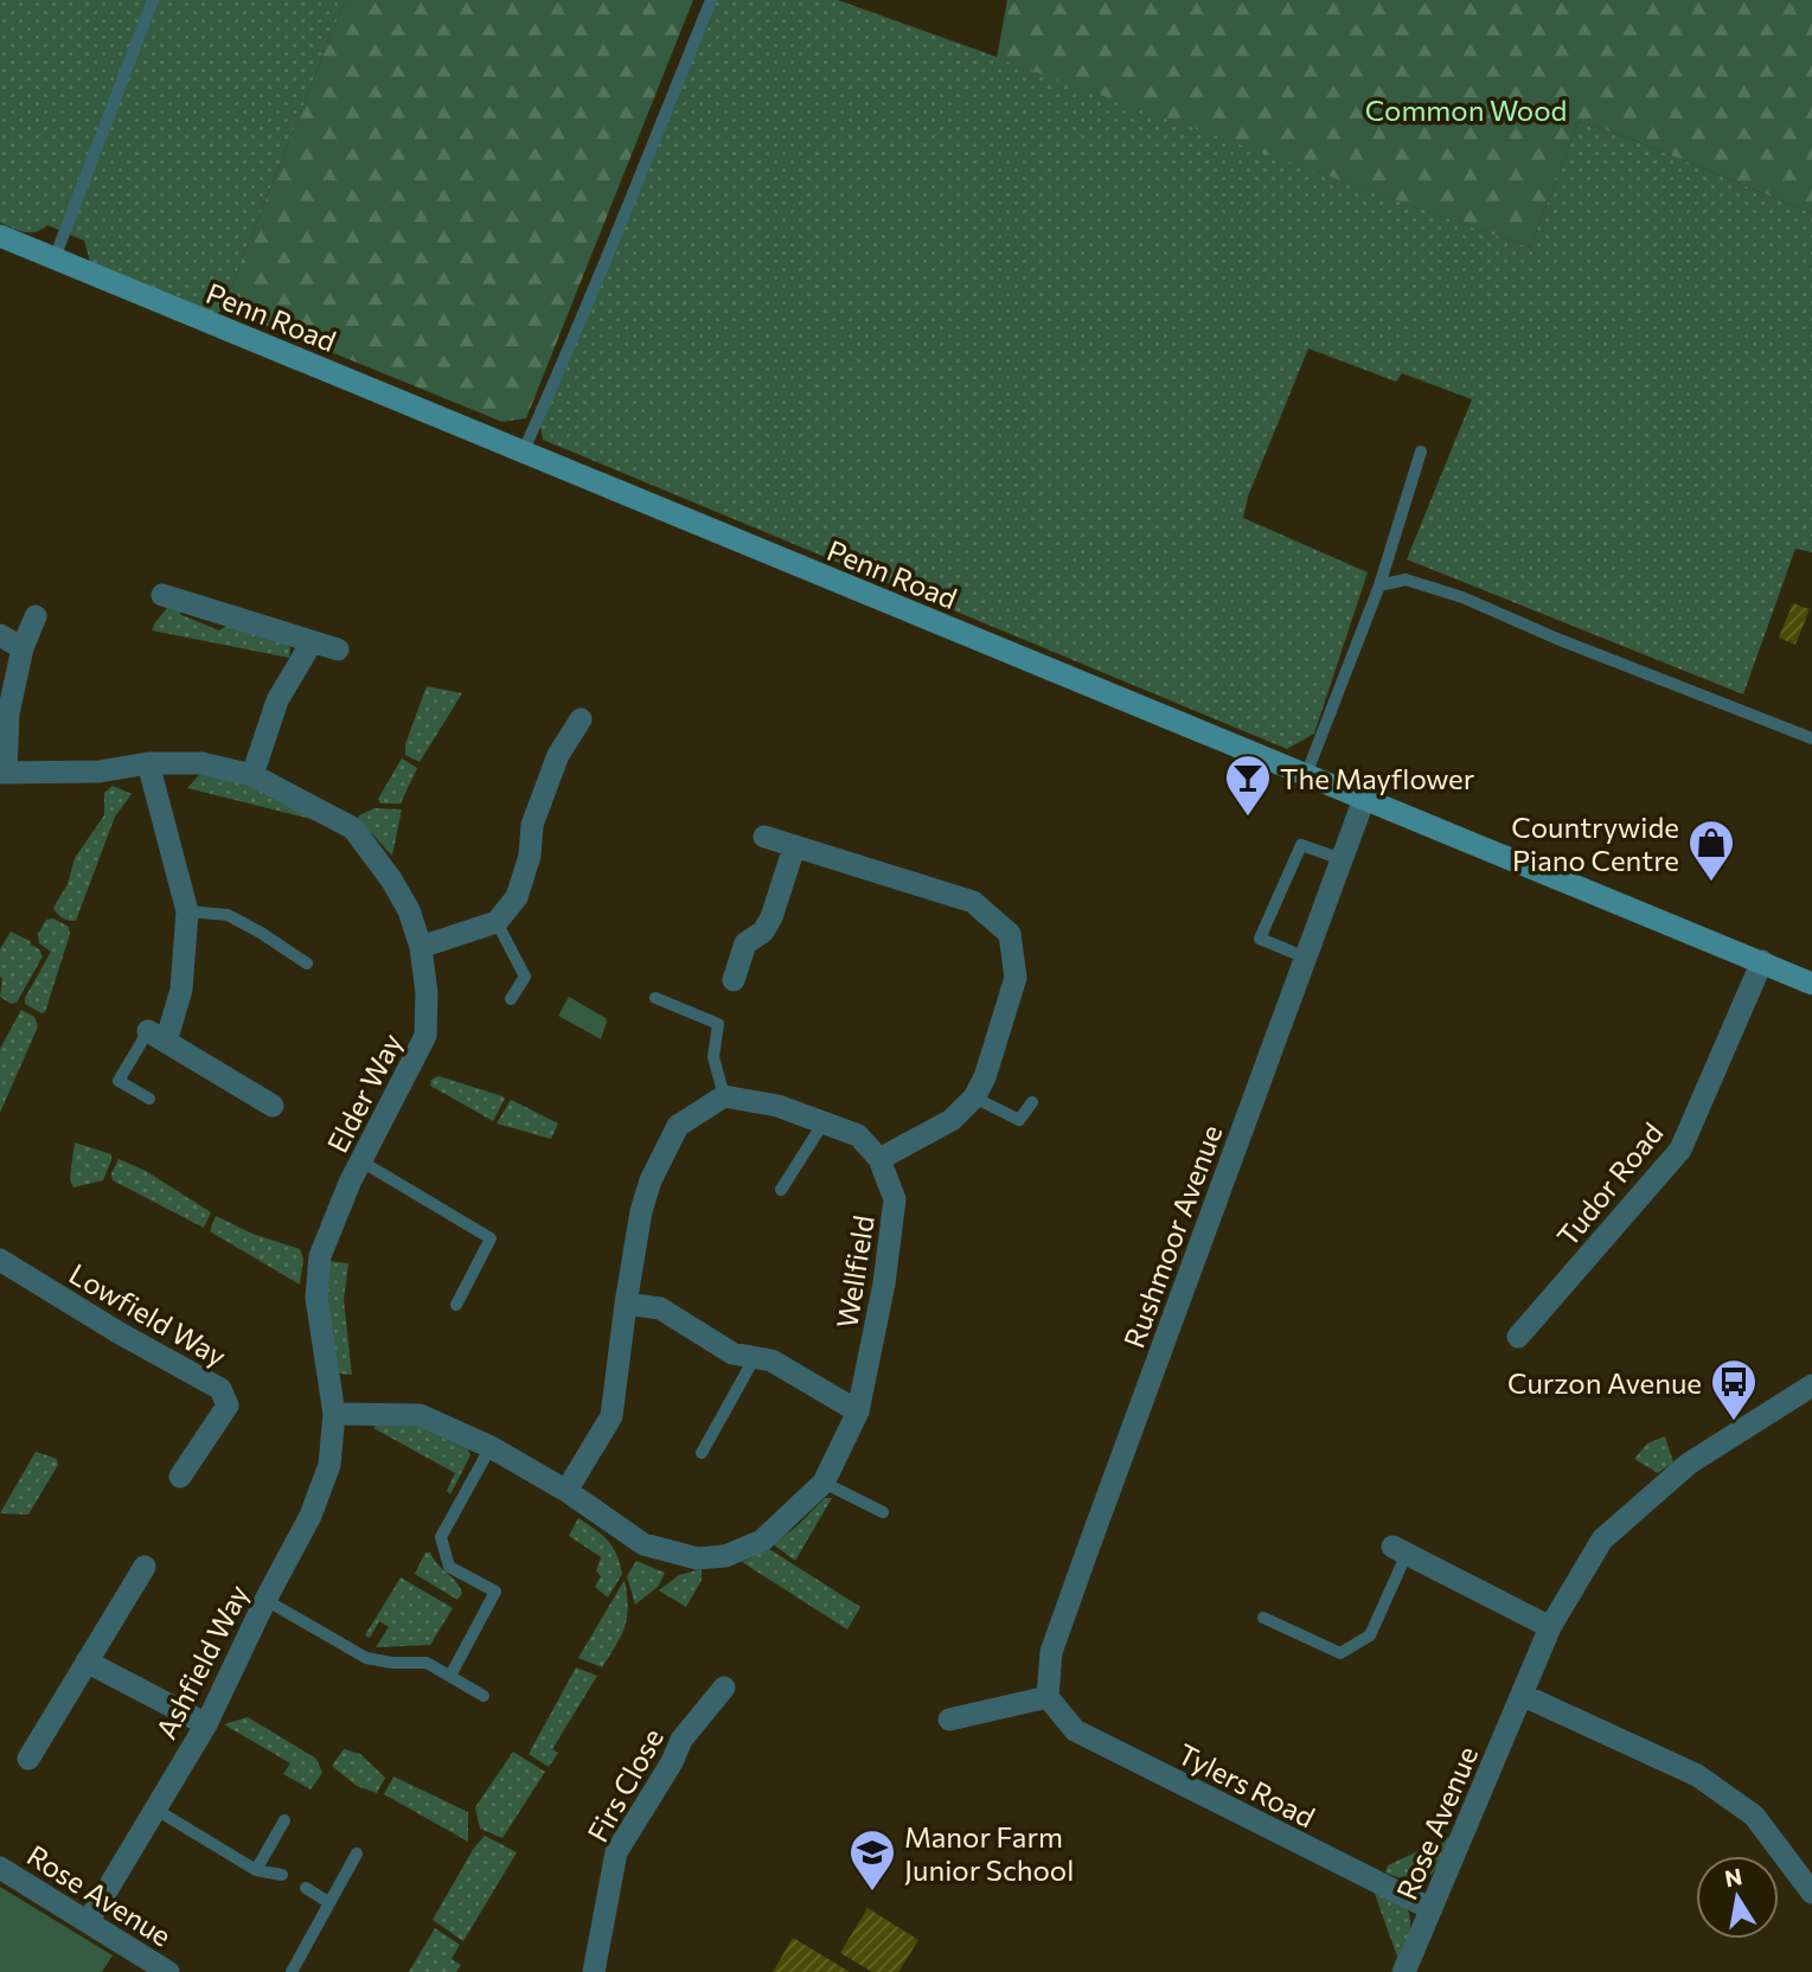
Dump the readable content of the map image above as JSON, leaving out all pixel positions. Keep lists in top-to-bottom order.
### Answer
{
  "streets": {
    "main road": ["Penn Road"],
    "street": [
      "Elder Way",
      "Tudor Road",
      "Rushmoor Avenue",
      "Wellfield",
      "Lowfield Way",
      "Ashfield Way",
      "Firs Close",
      "Tylers Road",
      "Rose Avenue"
    ]
  },
  "crossings": [
    ["Penn Road", "Tudor Road"],
    ["Penn Road", "Rushmoor Avenue"],
    ["Elder Way", "Wellfield"],
    ["Elder Way", "Ashfield Way"],
    ["Rushmoor Avenue", "Tylers Road"],
    ["Wellfield", "Ashfield Way"],
    ["Ashfield Way", "Rose Avenue"],
    ["Tylers Road", "Rose Avenue"]
  ],
  "parks": ["Common Wood"],
  "places": {
    "bar": ["The Mayflower"],
    "shop": ["Countrywide Piano Centre"],
    "bus stop": ["Curzon Avenue"],
    "school or university": ["Manor Farm Junior School"]
  },
  "north": "top"
}
